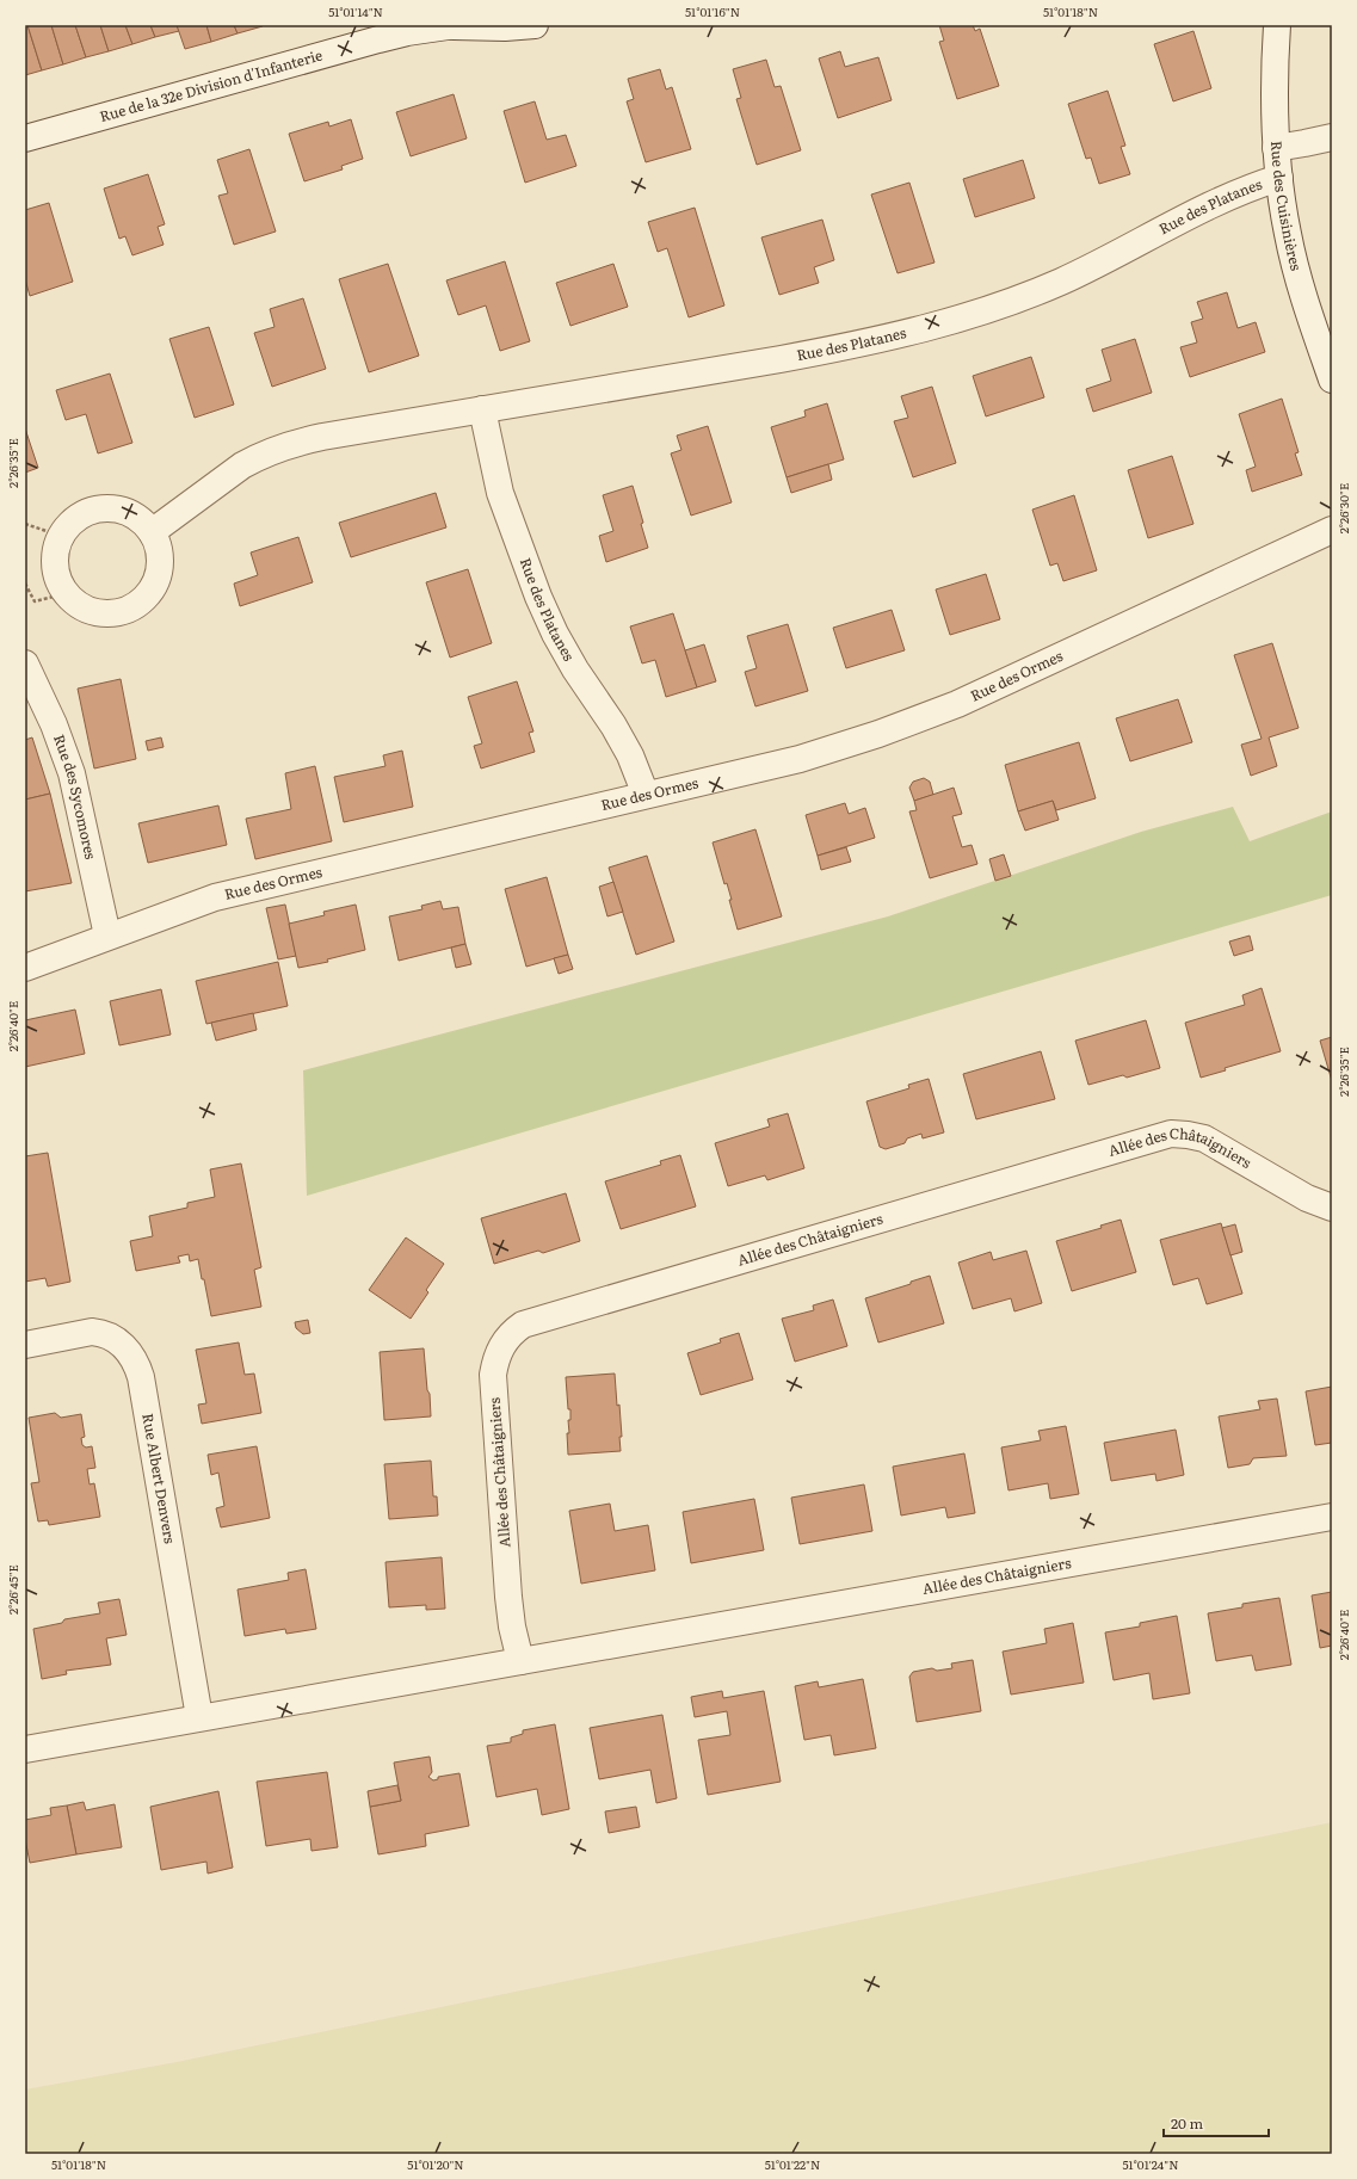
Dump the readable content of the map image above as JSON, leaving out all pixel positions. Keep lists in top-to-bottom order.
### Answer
{
  "streets": {
    "street": [
      "Rue de la 32e Division d'Infanterie",
      "Rue des Cuisinières",
      "Rue des Platanes",
      "Rue des Ormes",
      "Rue des Sycomores",
      "Allée des Châtaigniers",
      "Rue Albert Denvers"
    ]
  },
  "crossings": [
    ["Rue des Cuisinières", "Rue des Platanes"],
    ["Rue des Platanes", "Rue des Ormes"],
    ["Rue des Ormes", "Rue des Sycomores"]
  ],
  "scale_bar": "20 m",
  "coordinates": [
    "51°01'14\"N",
    "51°01'16\"N",
    "51°01'18\"N",
    "2°26'35\"E",
    "2°26'30\"E",
    "2°26'40\"E",
    "2°26'45\"E",
    "51°01'20\"N",
    "51°01'22\"N",
    "51°01'24\"N"
  ]
}
